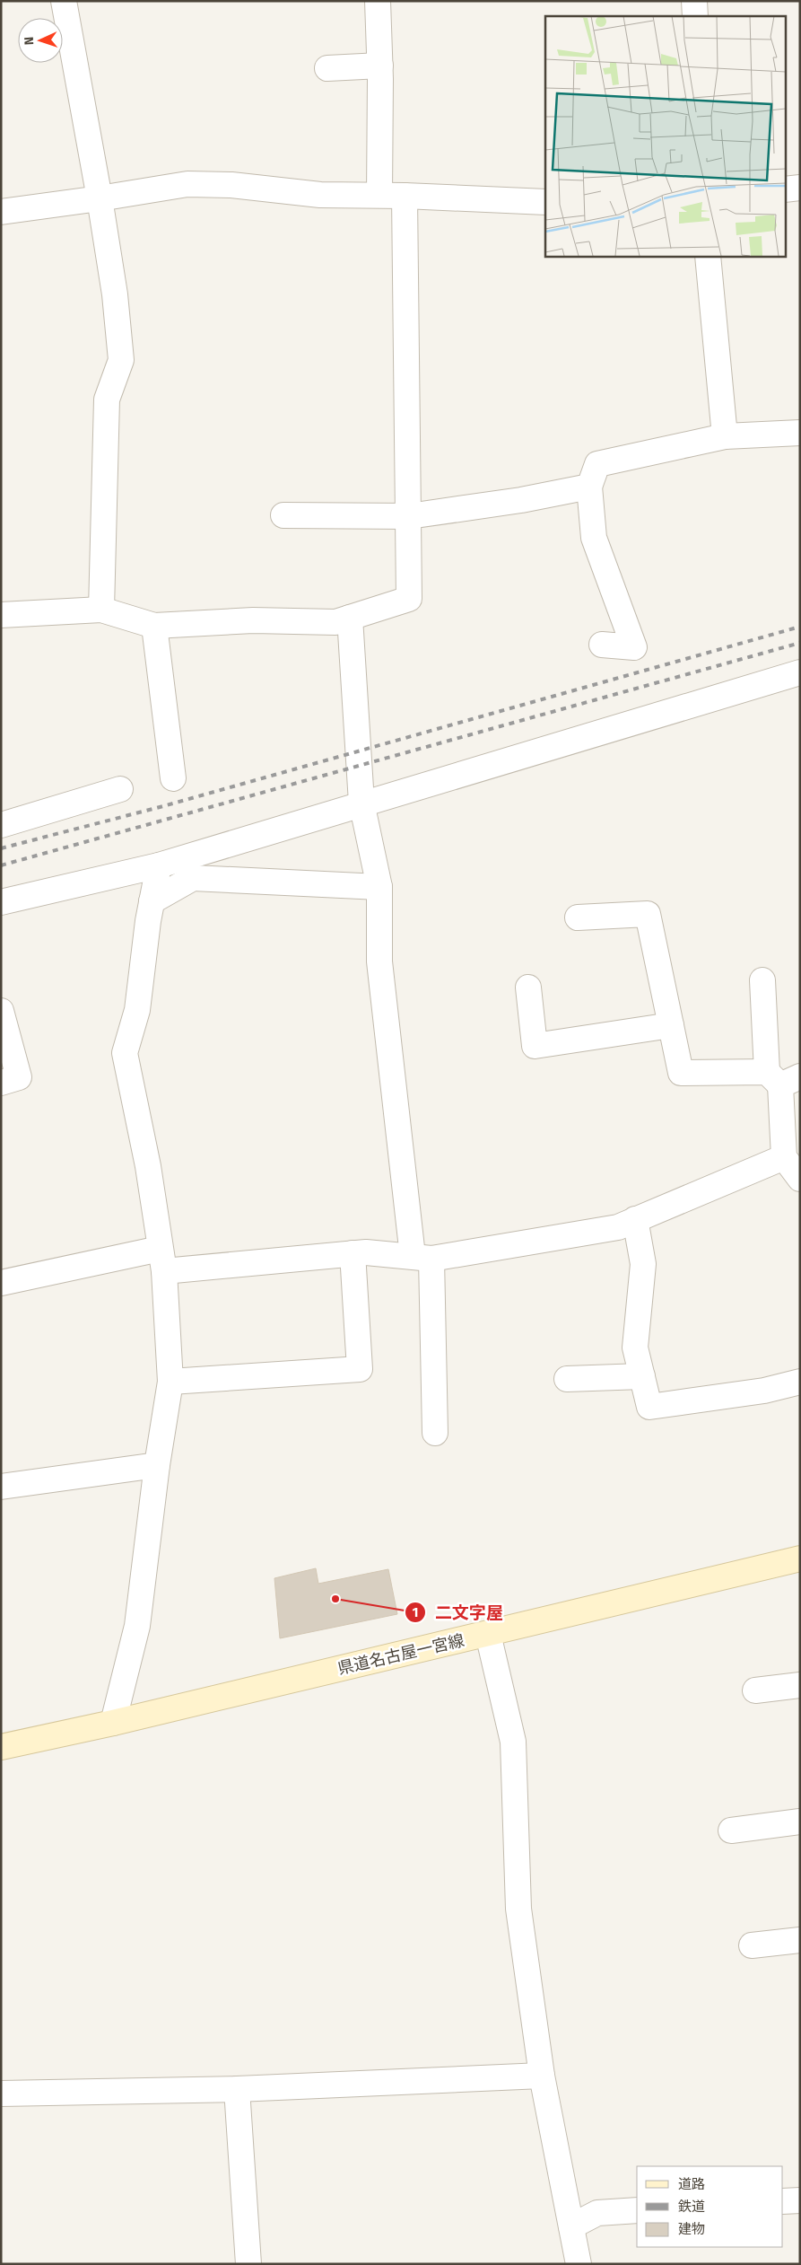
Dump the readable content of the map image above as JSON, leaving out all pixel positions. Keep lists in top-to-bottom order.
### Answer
{
  "streets": {
    "main road": ["県道名古屋一宮線"]
  },
  "places": ["二文字屋"],
  "legend": ["道路", "鉄道", "建物"],
  "north": "left"
}
